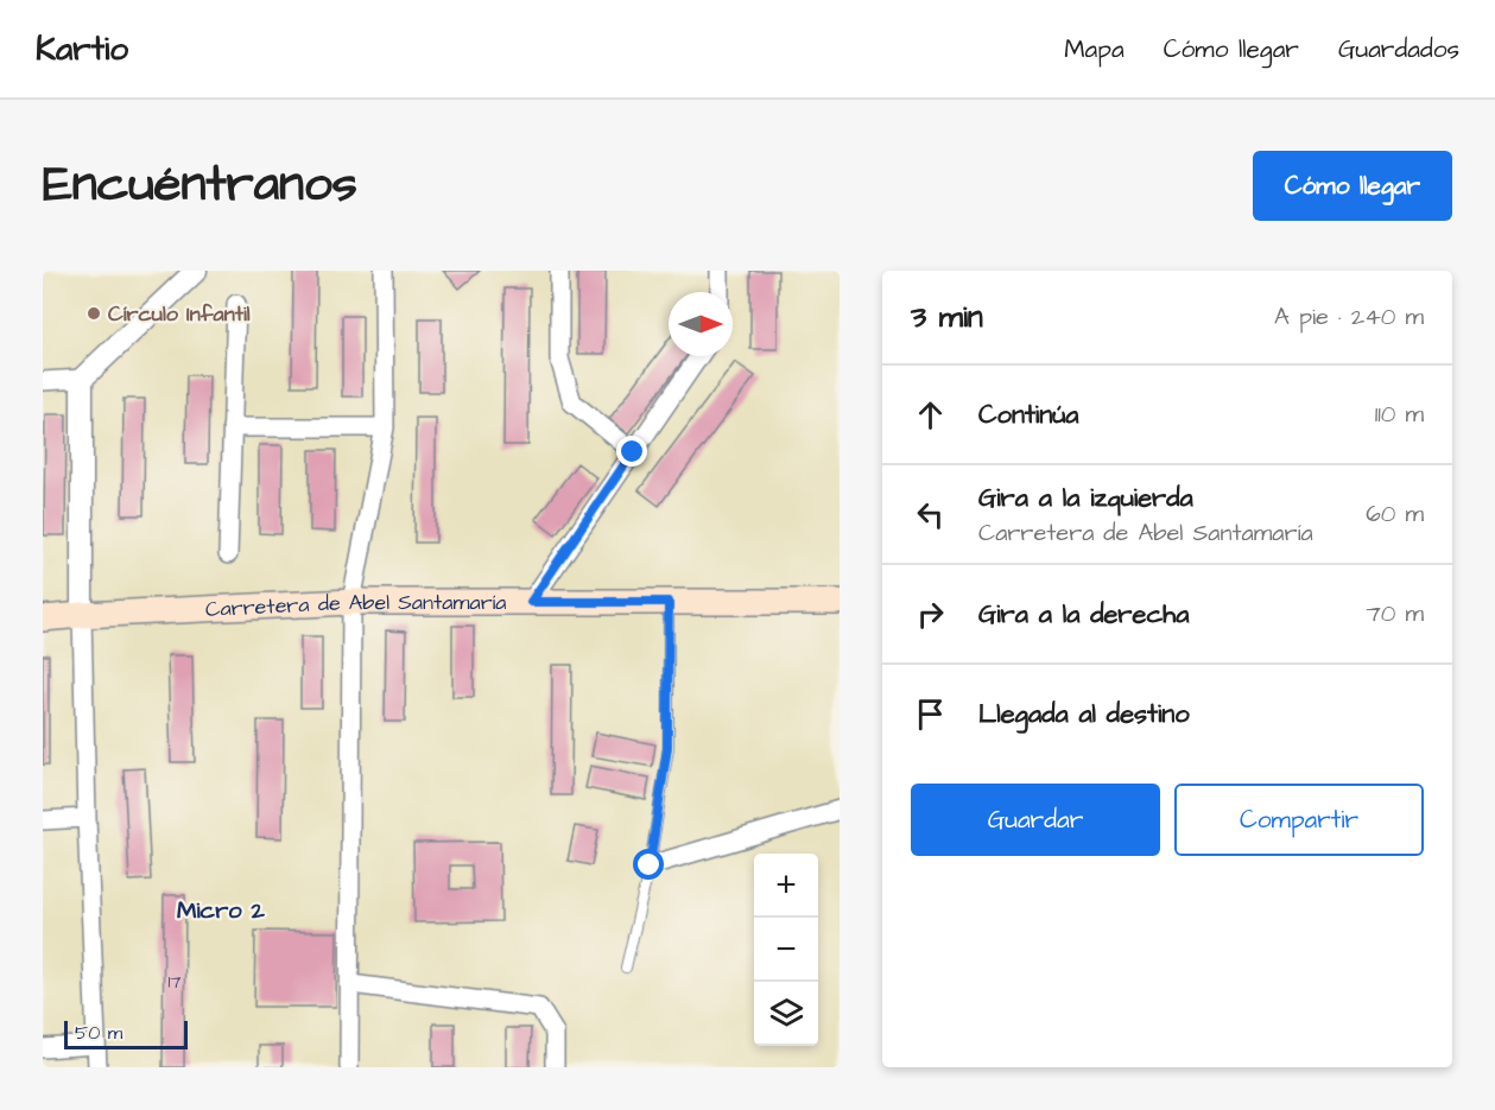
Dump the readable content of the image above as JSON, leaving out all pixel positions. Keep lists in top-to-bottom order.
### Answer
{
  "streets": {
    "main road": ["Carretera de Abel Santamaría"]
  },
  "districts": ["Micro 2"],
  "places": ["Círculo Infantil"],
  "house_numbers": ["17"],
  "scale_bar": "50 m",
  "north": "right",
  "page": {
    "header": "Kartio",
    "nav": ["Mapa", "Cómo llegar", "Guardados"],
    "title": "Encuéntranos",
    "buttons": [
      "Cómo llegar",
      ["Guardar", "Compartir"]
    ],
    "heading": ["3 min", "A pie · 240 m"],
    "list": [
      ["Continúa", "110 m"],
      ["Gira a la izquierda", "Carretera de Abel Santamaría", "60 m"],
      ["Gira a la derecha", "70 m"],
      "Llegada al destino"
    ],
    "map_buttons": ["+", "−"],
    "scale": "50 m"
  }
}
